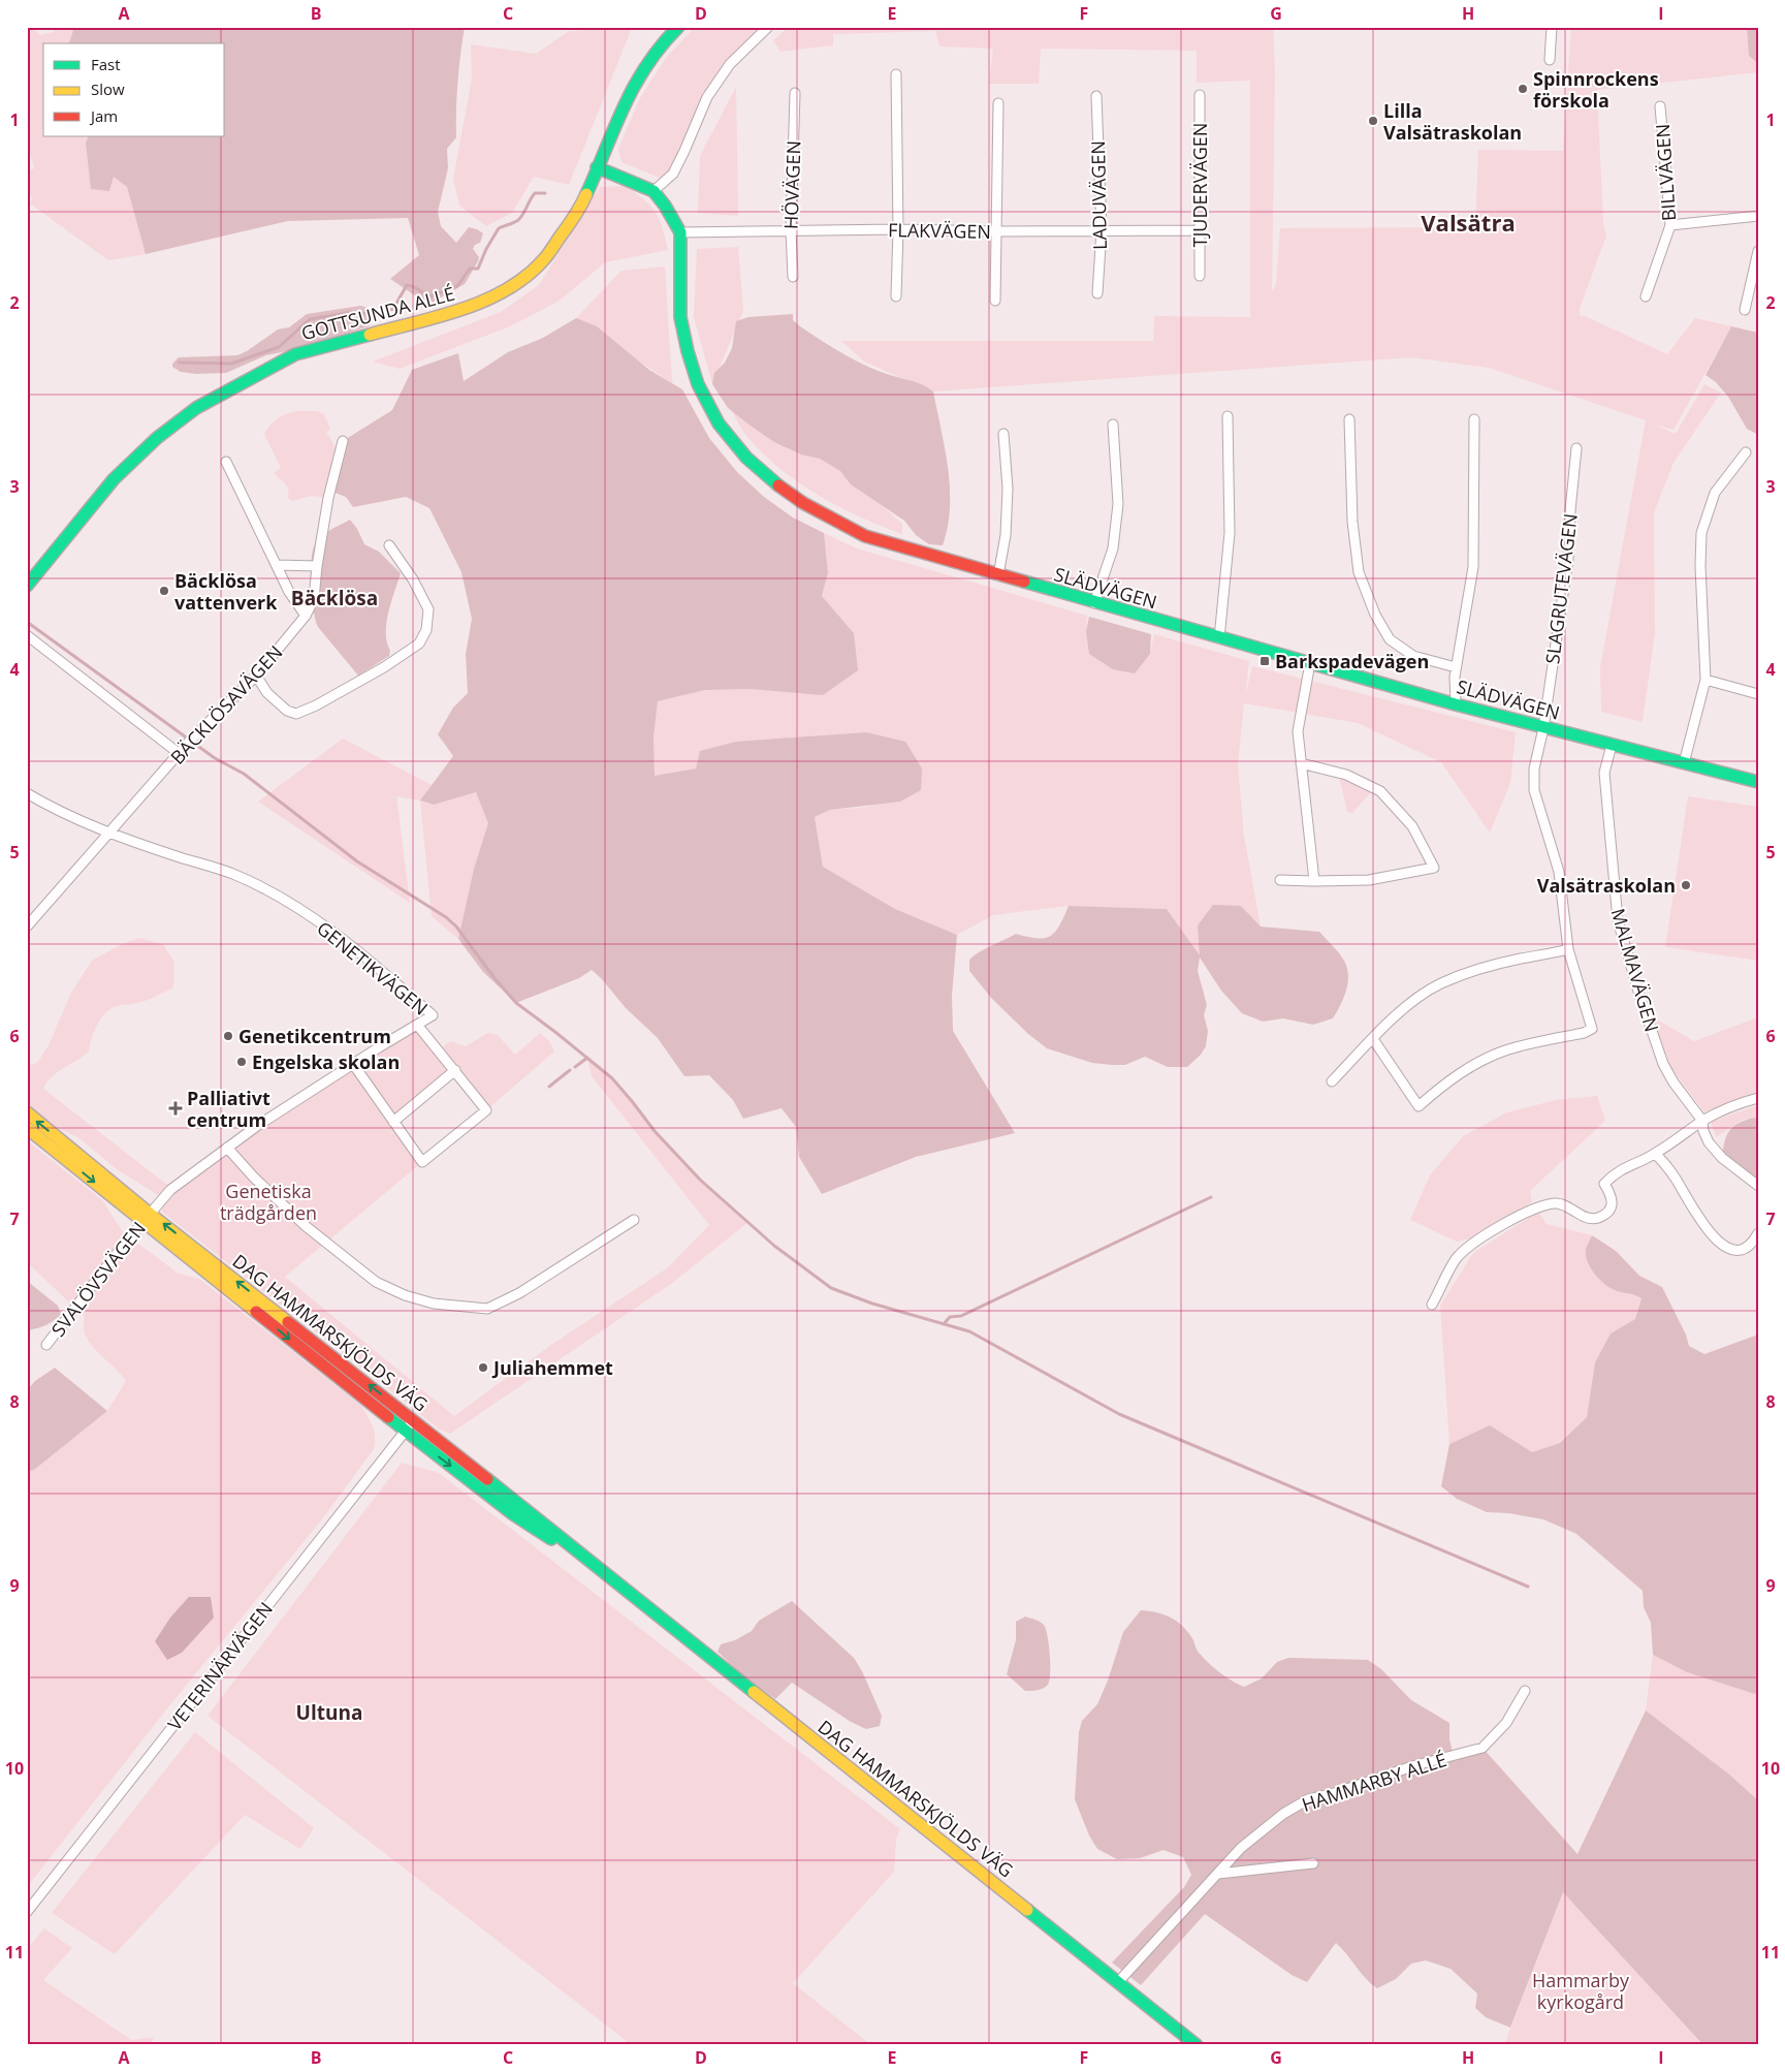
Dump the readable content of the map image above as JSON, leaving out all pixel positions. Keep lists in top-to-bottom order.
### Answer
{
  "streets": {
    "street": [
      "BILLVÄGEN",
      "HÖVÄGEN",
      "TJUDERVÄGEN",
      "LADUVÄGEN",
      "FLAKVÄGEN",
      "GOTTSUNDA ALLÉ",
      "SLÄDVÄGEN",
      "SLAGRUTEVÄGEN",
      "BÄCKLÖSAVÄGEN",
      "GENETIKVÄGEN",
      "MALMAVÄGEN",
      "SVALÖVSVÄGEN",
      "DAG HAMMARSKJÖLDS VÄG",
      "VETERINÄRVÄGEN",
      "HAMMARBY ALLÉ"
    ]
  },
  "crossings": [
    ["HÖVÄGEN", "FLAKVÄGEN"],
    ["TJUDERVÄGEN", "FLAKVÄGEN"],
    ["LADUVÄGEN", "FLAKVÄGEN"],
    ["FLAKVÄGEN", "SLÄDVÄGEN"],
    ["SLÄDVÄGEN", "SLAGRUTEVÄGEN"],
    ["SLÄDVÄGEN", "MALMAVÄGEN"],
    ["BÄCKLÖSAVÄGEN", "GENETIKVÄGEN"],
    ["GENETIKVÄGEN", "SVALÖVSVÄGEN"],
    ["GENETIKVÄGEN", "DAG HAMMARSKJÖLDS VÄG"],
    ["SVALÖVSVÄGEN", "DAG HAMMARSKJÖLDS VÄG"],
    ["DAG HAMMARSKJÖLDS VÄG", "VETERINÄRVÄGEN"],
    ["DAG HAMMARSKJÖLDS VÄG", "HAMMARBY ALLÉ"]
  ],
  "districts": ["Valsätra", "Bäcklösa", "Ultuna"],
  "parks": ["Genetiska trädgården", "Hammarby kyrkogård"],
  "places": {
    "other": [
      "Spinnrockens förskola",
      "Lilla Valsätraskolan",
      "Bäcklösa vattenverk",
      "Valsätraskolan",
      "Genetikcentrum",
      "Engelska skolan",
      "Juliahemmet"
    ],
    "transit": ["Barkspadevägen"],
    "health": ["Palliativt centrum"]
  },
  "legend": ["Fast", "Slow", "Jam"],
  "grid": {
    "columns": [
      "A",
      "B",
      "C",
      "D",
      "E",
      "F",
      "G",
      "H",
      "I"
    ],
    "rows": [
      "1",
      "2",
      "3",
      "4",
      "5",
      "6",
      "7",
      "8",
      "9",
      "10",
      "11"
    ]
  }
}
